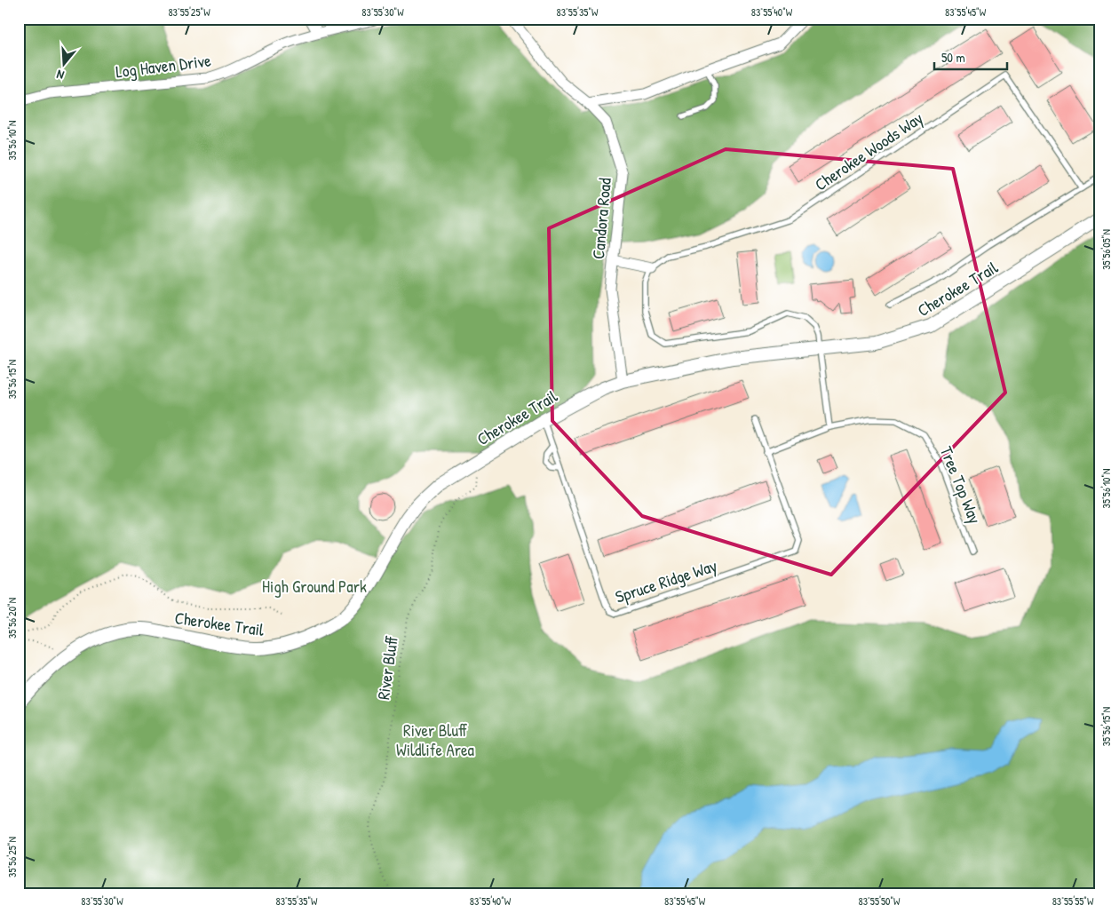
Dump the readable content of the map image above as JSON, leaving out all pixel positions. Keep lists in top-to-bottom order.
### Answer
{
  "streets": {
    "street": ["Log Haven Drive", "Candora Road", "Cherokee Trail"],
    "lane": ["Cherokee Woods Way", "Tree Top Way", "Spruce Ridge Way"],
    "path": ["River Bluff"]
  },
  "crossings": [
    ["Candora Road", "Cherokee Trail"],
    ["Cherokee Trail", "Spruce Ridge Way"],
    ["Cherokee Trail", "River Bluff"],
    ["Tree Top Way", "Spruce Ridge Way"]
  ],
  "parks": ["High Ground Park", "River Bluff Wildlife Area"],
  "scale_bar": "50 m",
  "north": "bottom",
  "coordinates": [
    "83°55'25\"W",
    "83°55'30\"W",
    "83°55'35\"W",
    "83°55'40\"W",
    "83°55'45\"W",
    "35°56'10\"N",
    "35°56'05\"N",
    "35°56'15\"N",
    "35°56'20\"N",
    "35°56'25\"N",
    "83°55'50\"W",
    "83°55'55\"W"
  ]
}
